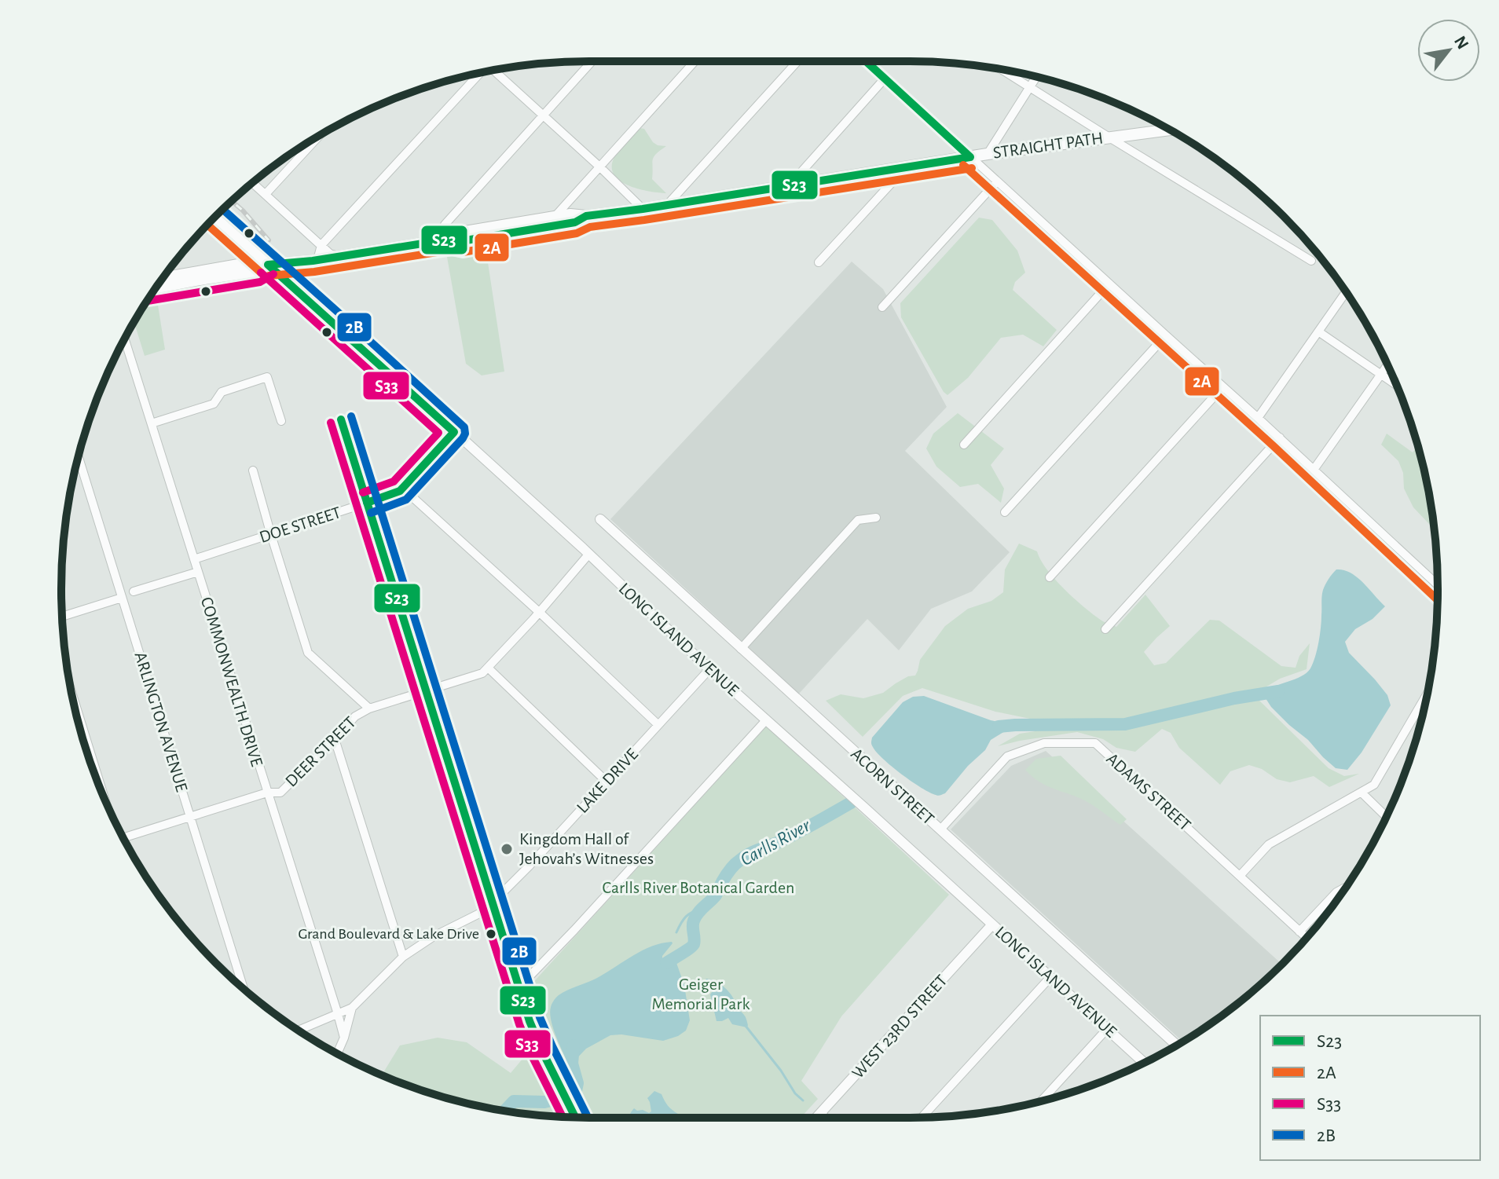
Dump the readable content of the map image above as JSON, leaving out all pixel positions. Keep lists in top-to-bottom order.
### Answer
{
  "streets": {
    "main road": ["STRAIGHT PATH"],
    "street": [
      "DOE STREET",
      "LONG ISLAND AVENUE",
      "COMMONWEALTH DRIVE",
      "ARLINGTON AVENUE",
      "DEER STREET",
      "LAKE DRIVE",
      "ACORN STREET",
      "ADAMS STREET",
      "WEST 23RD STREET"
    ]
  },
  "crossings": [
    ["STRAIGHT PATH", "LONG ISLAND AVENUE"],
    ["DOE STREET", "LONG ISLAND AVENUE"],
    ["DOE STREET", "COMMONWEALTH DRIVE"],
    ["LONG ISLAND AVENUE", "DEER STREET"],
    ["LONG ISLAND AVENUE", "LAKE DRIVE"],
    ["LONG ISLAND AVENUE", "WEST 23RD STREET"],
    ["COMMONWEALTH DRIVE", "DEER STREET"],
    ["COMMONWEALTH DRIVE", "LAKE DRIVE"],
    ["ARLINGTON AVENUE", "DEER STREET"],
    ["ACORN STREET", "ADAMS STREET"]
  ],
  "water": ["Carlls River"],
  "parks": ["Carlls River Botanical Garden", "Geiger Memorial Park"],
  "places": ["Kingdom Hall of Jehovah’s Witnesses", "Grand Boulevard & Lake Drive"],
  "lines": [
    "transit line S23",
    "transit line 2A",
    "transit line 2B",
    "transit line S33"
  ],
  "legend": [
    "S23",
    "2A",
    "S33",
    "2B"
  ],
  "north": "top right"
}
